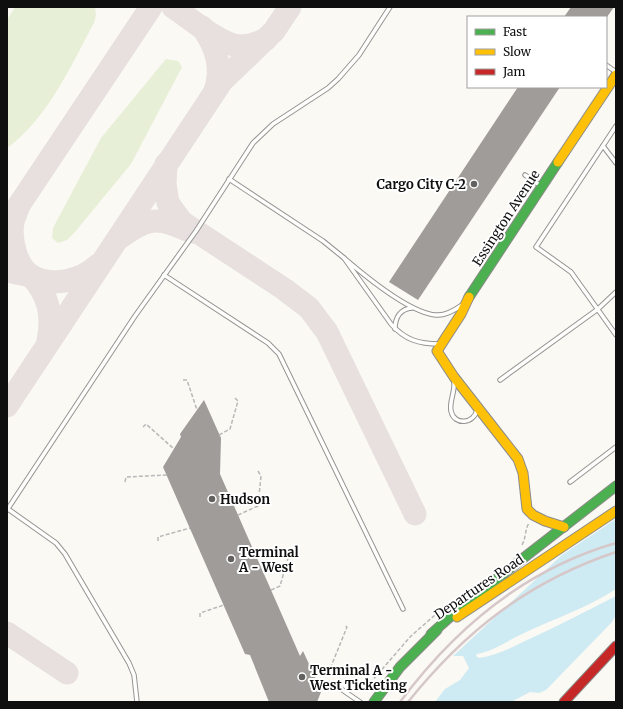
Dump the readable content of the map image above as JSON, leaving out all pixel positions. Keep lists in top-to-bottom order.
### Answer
{
  "streets": {
    "main road": ["Essington Avenue", "Departures Road"]
  },
  "places": [
    "Cargo City C-2",
    "Hudson",
    "Terminal A - West",
    "Terminal A - West Ticketing"
  ],
  "legend": ["Fast", "Slow", "Jam"]
}
